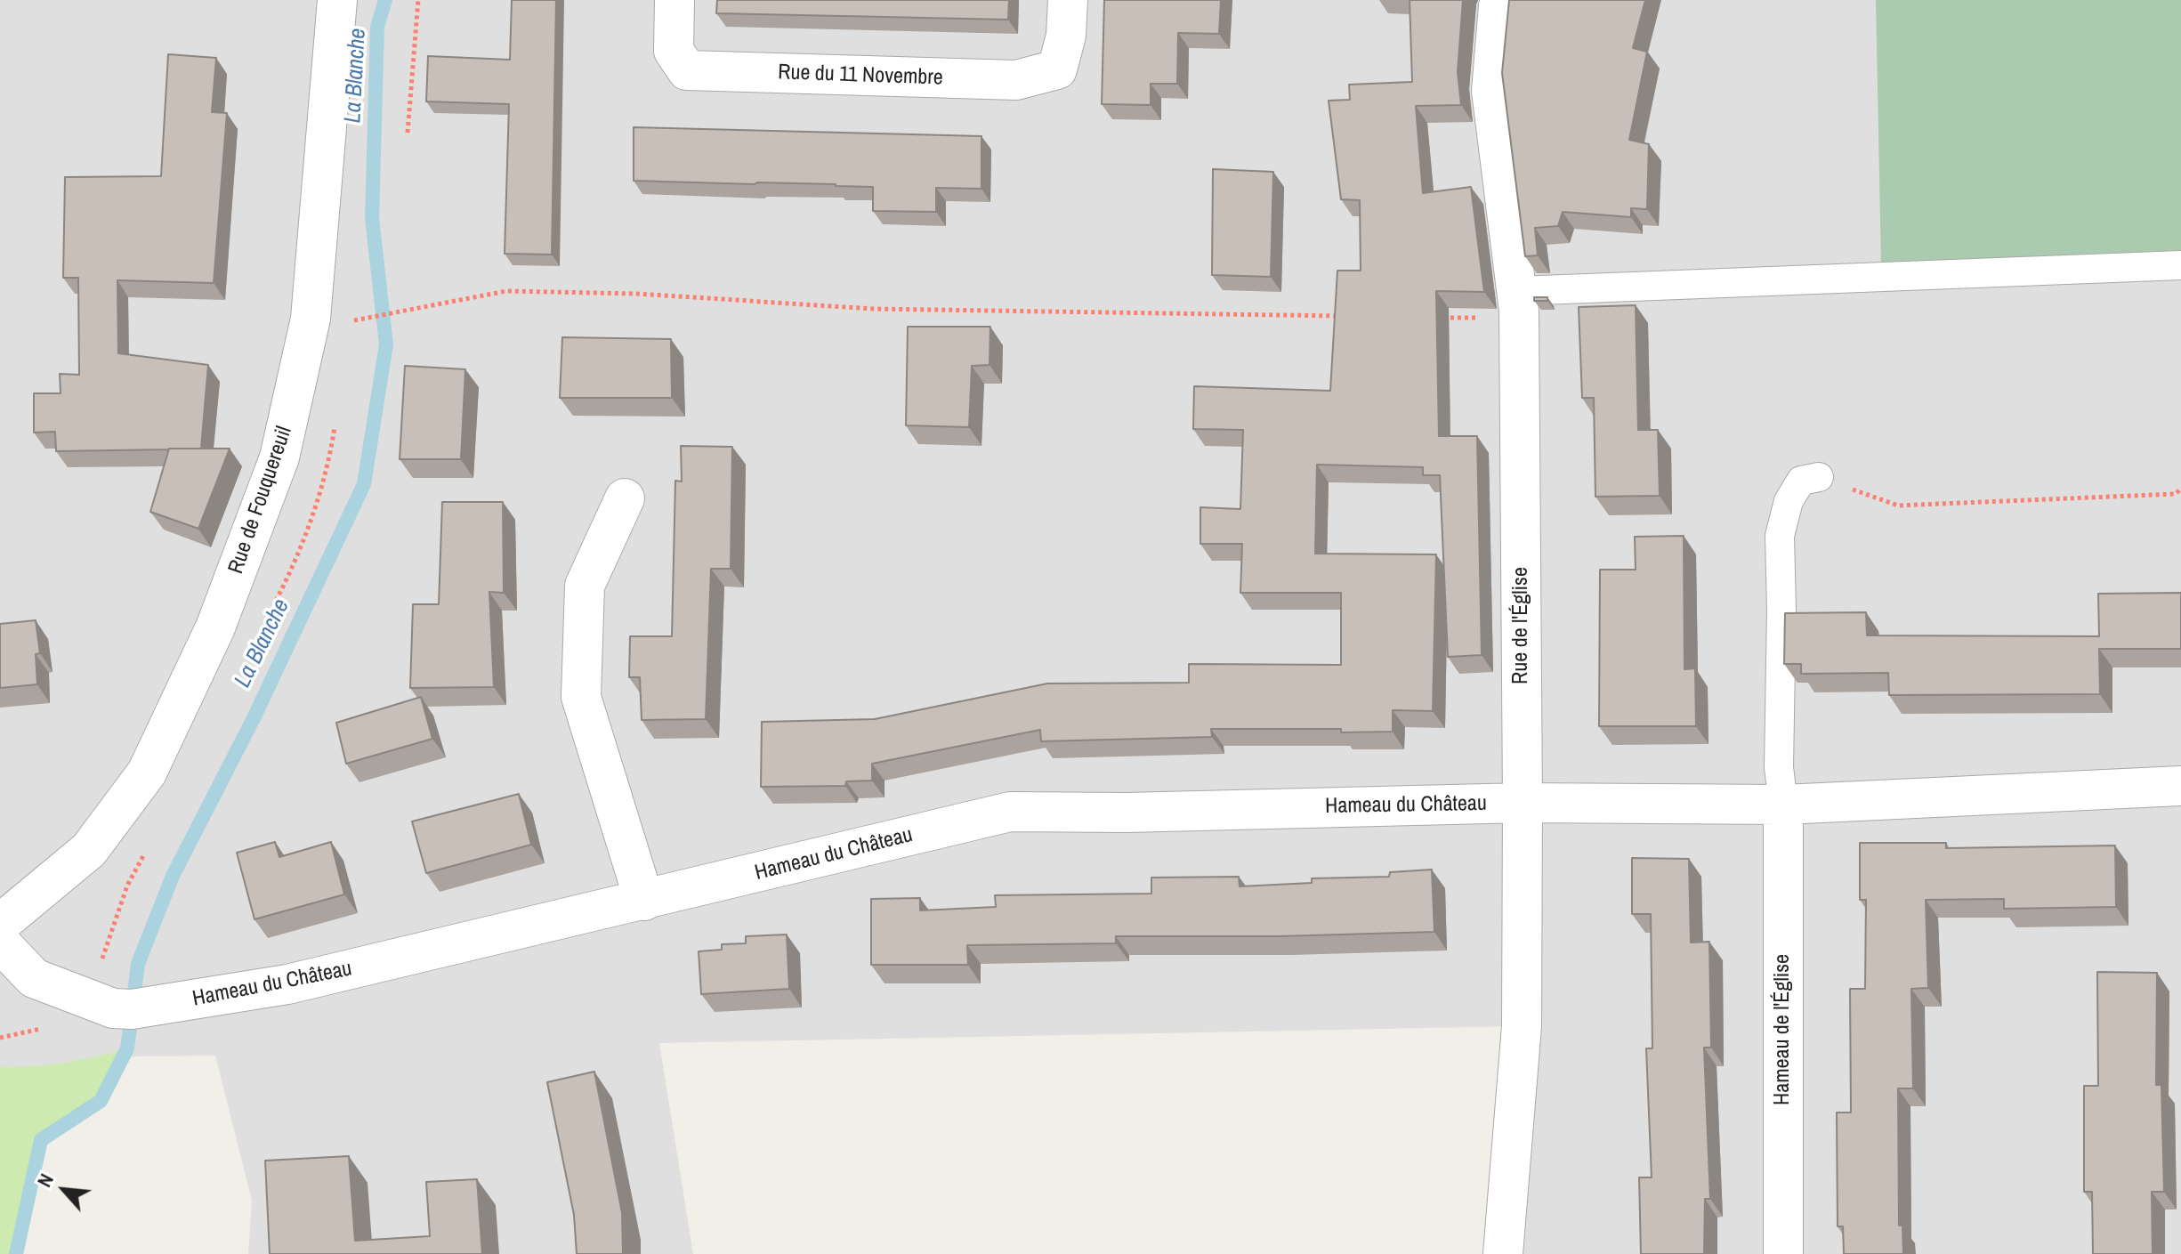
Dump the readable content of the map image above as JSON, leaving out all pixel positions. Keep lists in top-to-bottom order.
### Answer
{
  "streets": {
    "street": [
      "Rue du 11 Novembre",
      "Rue de Fouquereuil",
      "Rue de l'Église",
      "Hameau du Château",
      "Hameau de l'Église"
    ]
  },
  "crossings": [
    ["Rue de l'Église", "Hameau du Château"]
  ],
  "water": ["La Blanche"],
  "north": "top left"
}
